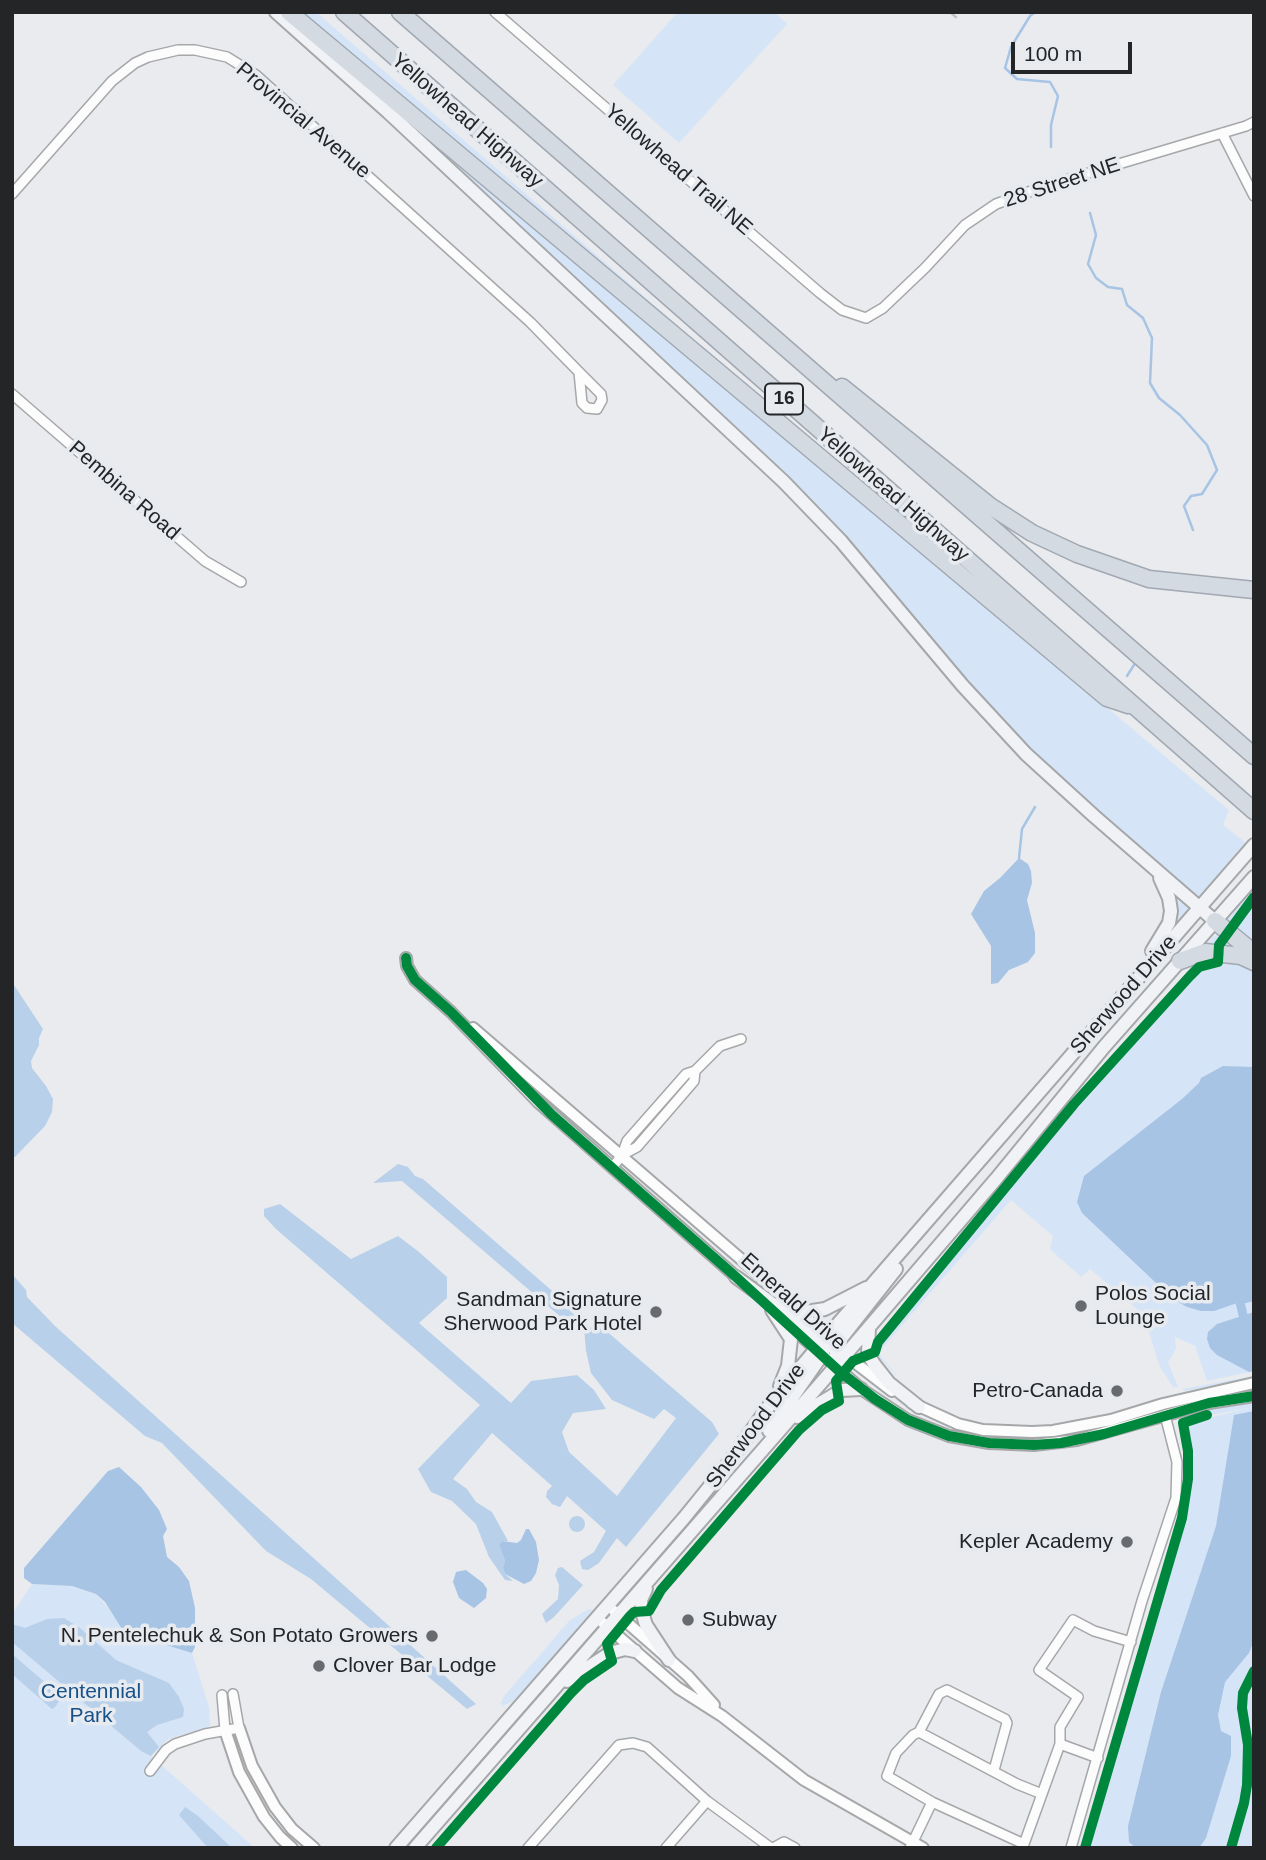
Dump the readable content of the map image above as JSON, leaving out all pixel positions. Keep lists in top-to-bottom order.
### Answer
{
  "streets": {
    "highway": ["Yellowhead Highway", "16"],
    "main road": ["Sherwood Drive"],
    "street": [
      "Provincial Avenue",
      "Yellowhead Trail NE",
      "28 Street NE",
      "Pembina Road",
      "Emerald Drive"
    ]
  },
  "crossings": [
    ["Yellowhead Trail NE", "28 Street NE"],
    ["Sherwood Drive", "Emerald Drive"]
  ],
  "parks": ["Centennial Park"],
  "places": [
    "Polos Social Lounge",
    "Sandman Signature Sherwood Park Hotel",
    "Petro-Canada",
    "Kepler Academy",
    "Subway",
    "N. Pentelechuk & Son Potato Growers",
    "Clover Bar Lodge"
  ],
  "scale_bar": "100 m"
}
